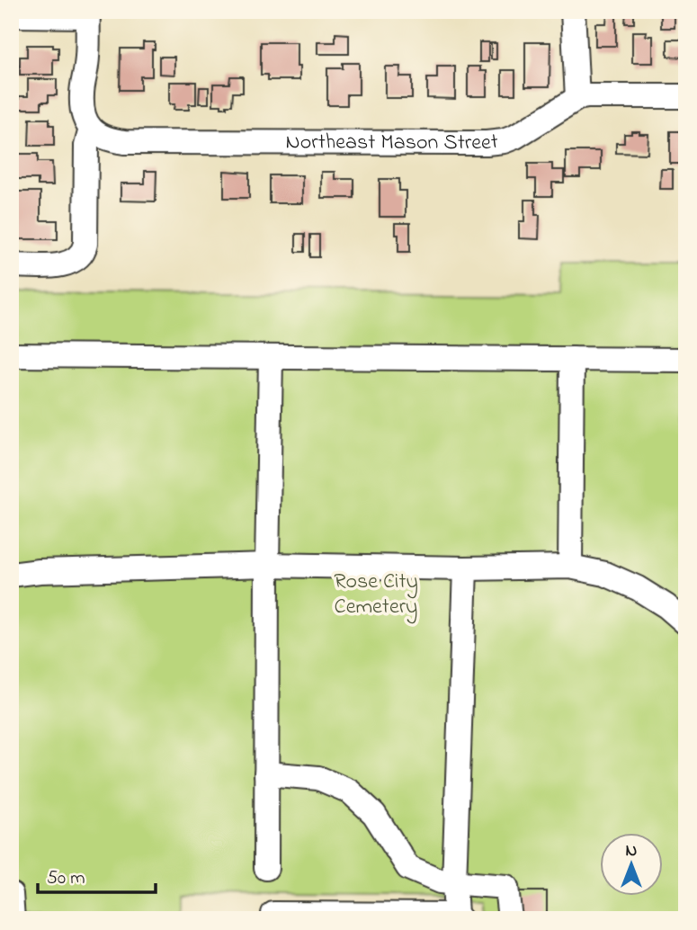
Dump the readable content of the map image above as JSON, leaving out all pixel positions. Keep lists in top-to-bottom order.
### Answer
{
  "streets": {
    "street": ["Northeast Mason Street"]
  },
  "parks": ["Rose City Cemetery"],
  "scale_bar": "50 m",
  "north": "top"
}
